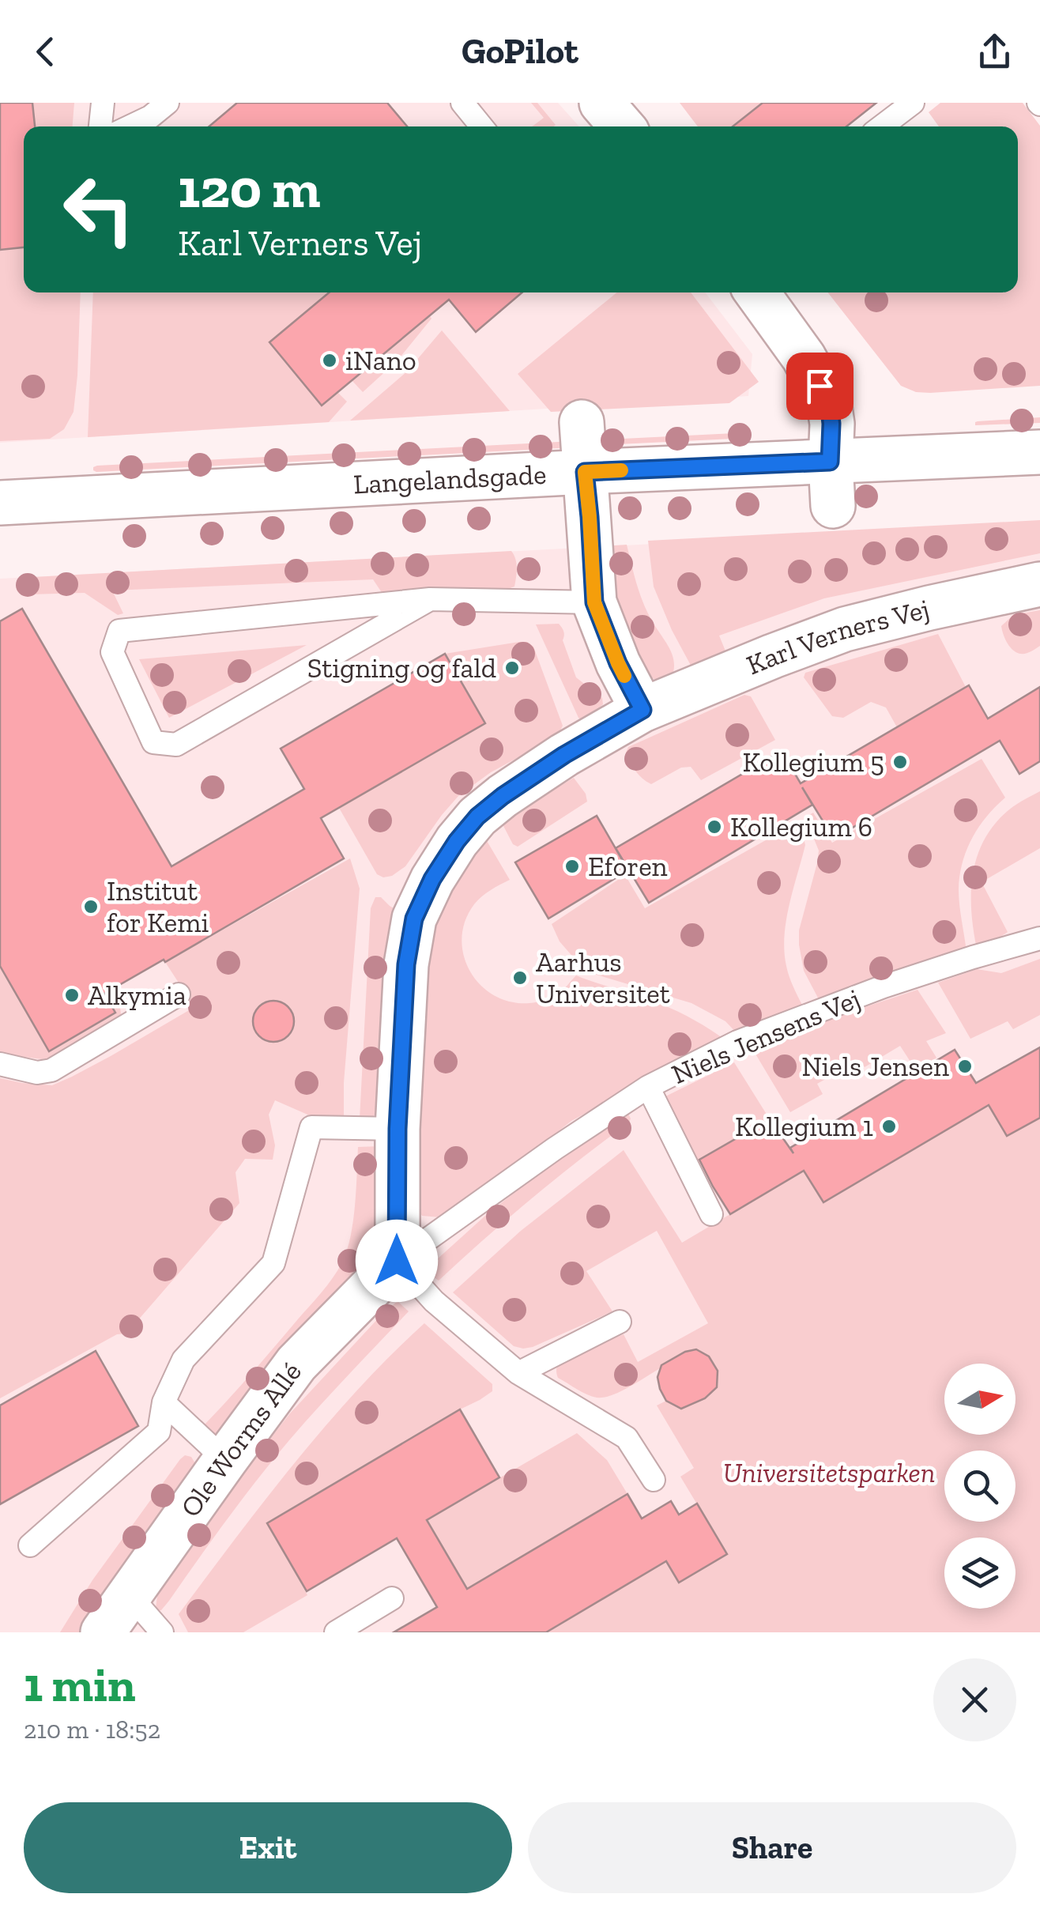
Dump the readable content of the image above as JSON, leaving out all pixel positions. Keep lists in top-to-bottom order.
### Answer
{
  "streets": {
    "street": ["Langelandsgade", "Karl Verners Vej", "Ole Worms Allé"],
    "lane": ["Niels Jensens Vej"]
  },
  "crossings": [
    ["Karl Verners Vej", "Niels Jensens Vej"],
    ["Karl Verners Vej", "Ole Worms Allé"],
    ["Niels Jensens Vej", "Ole Worms Allé"]
  ],
  "parks": ["Universitetsparken"],
  "places": [
    "iNano",
    "Stigning og fald",
    "Kollegium 5",
    "Kollegium 6",
    "Eforen",
    "Institut for Kemi",
    "Aarhus Universitet",
    "Alkymia",
    "Niels Jensen",
    "Kollegium 1"
  ],
  "north": "right",
  "page": {
    "header": "GoPilot",
    "turn": ["120 m", "Karl Verners Vej"],
    "heading": ["1 min", "210 m · 18:52"],
    "buttons": ["Exit", "Share"]
  }
}
